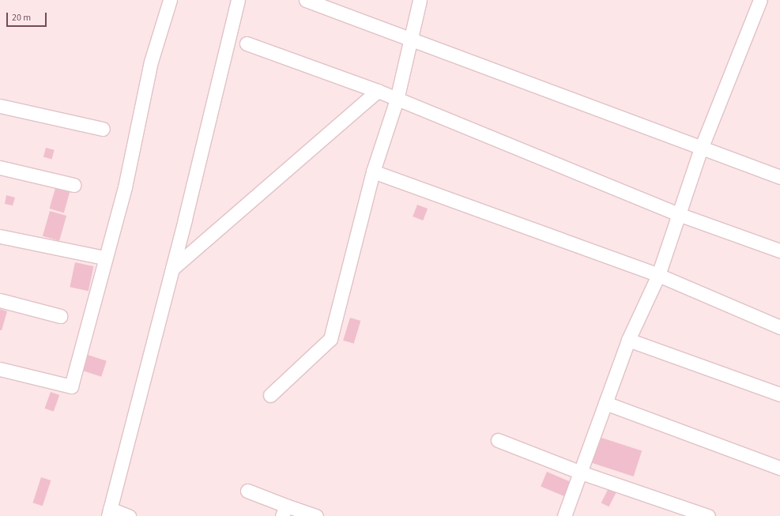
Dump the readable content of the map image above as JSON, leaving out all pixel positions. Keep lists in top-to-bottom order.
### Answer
{
  "scale_bar": "20 m"
}
